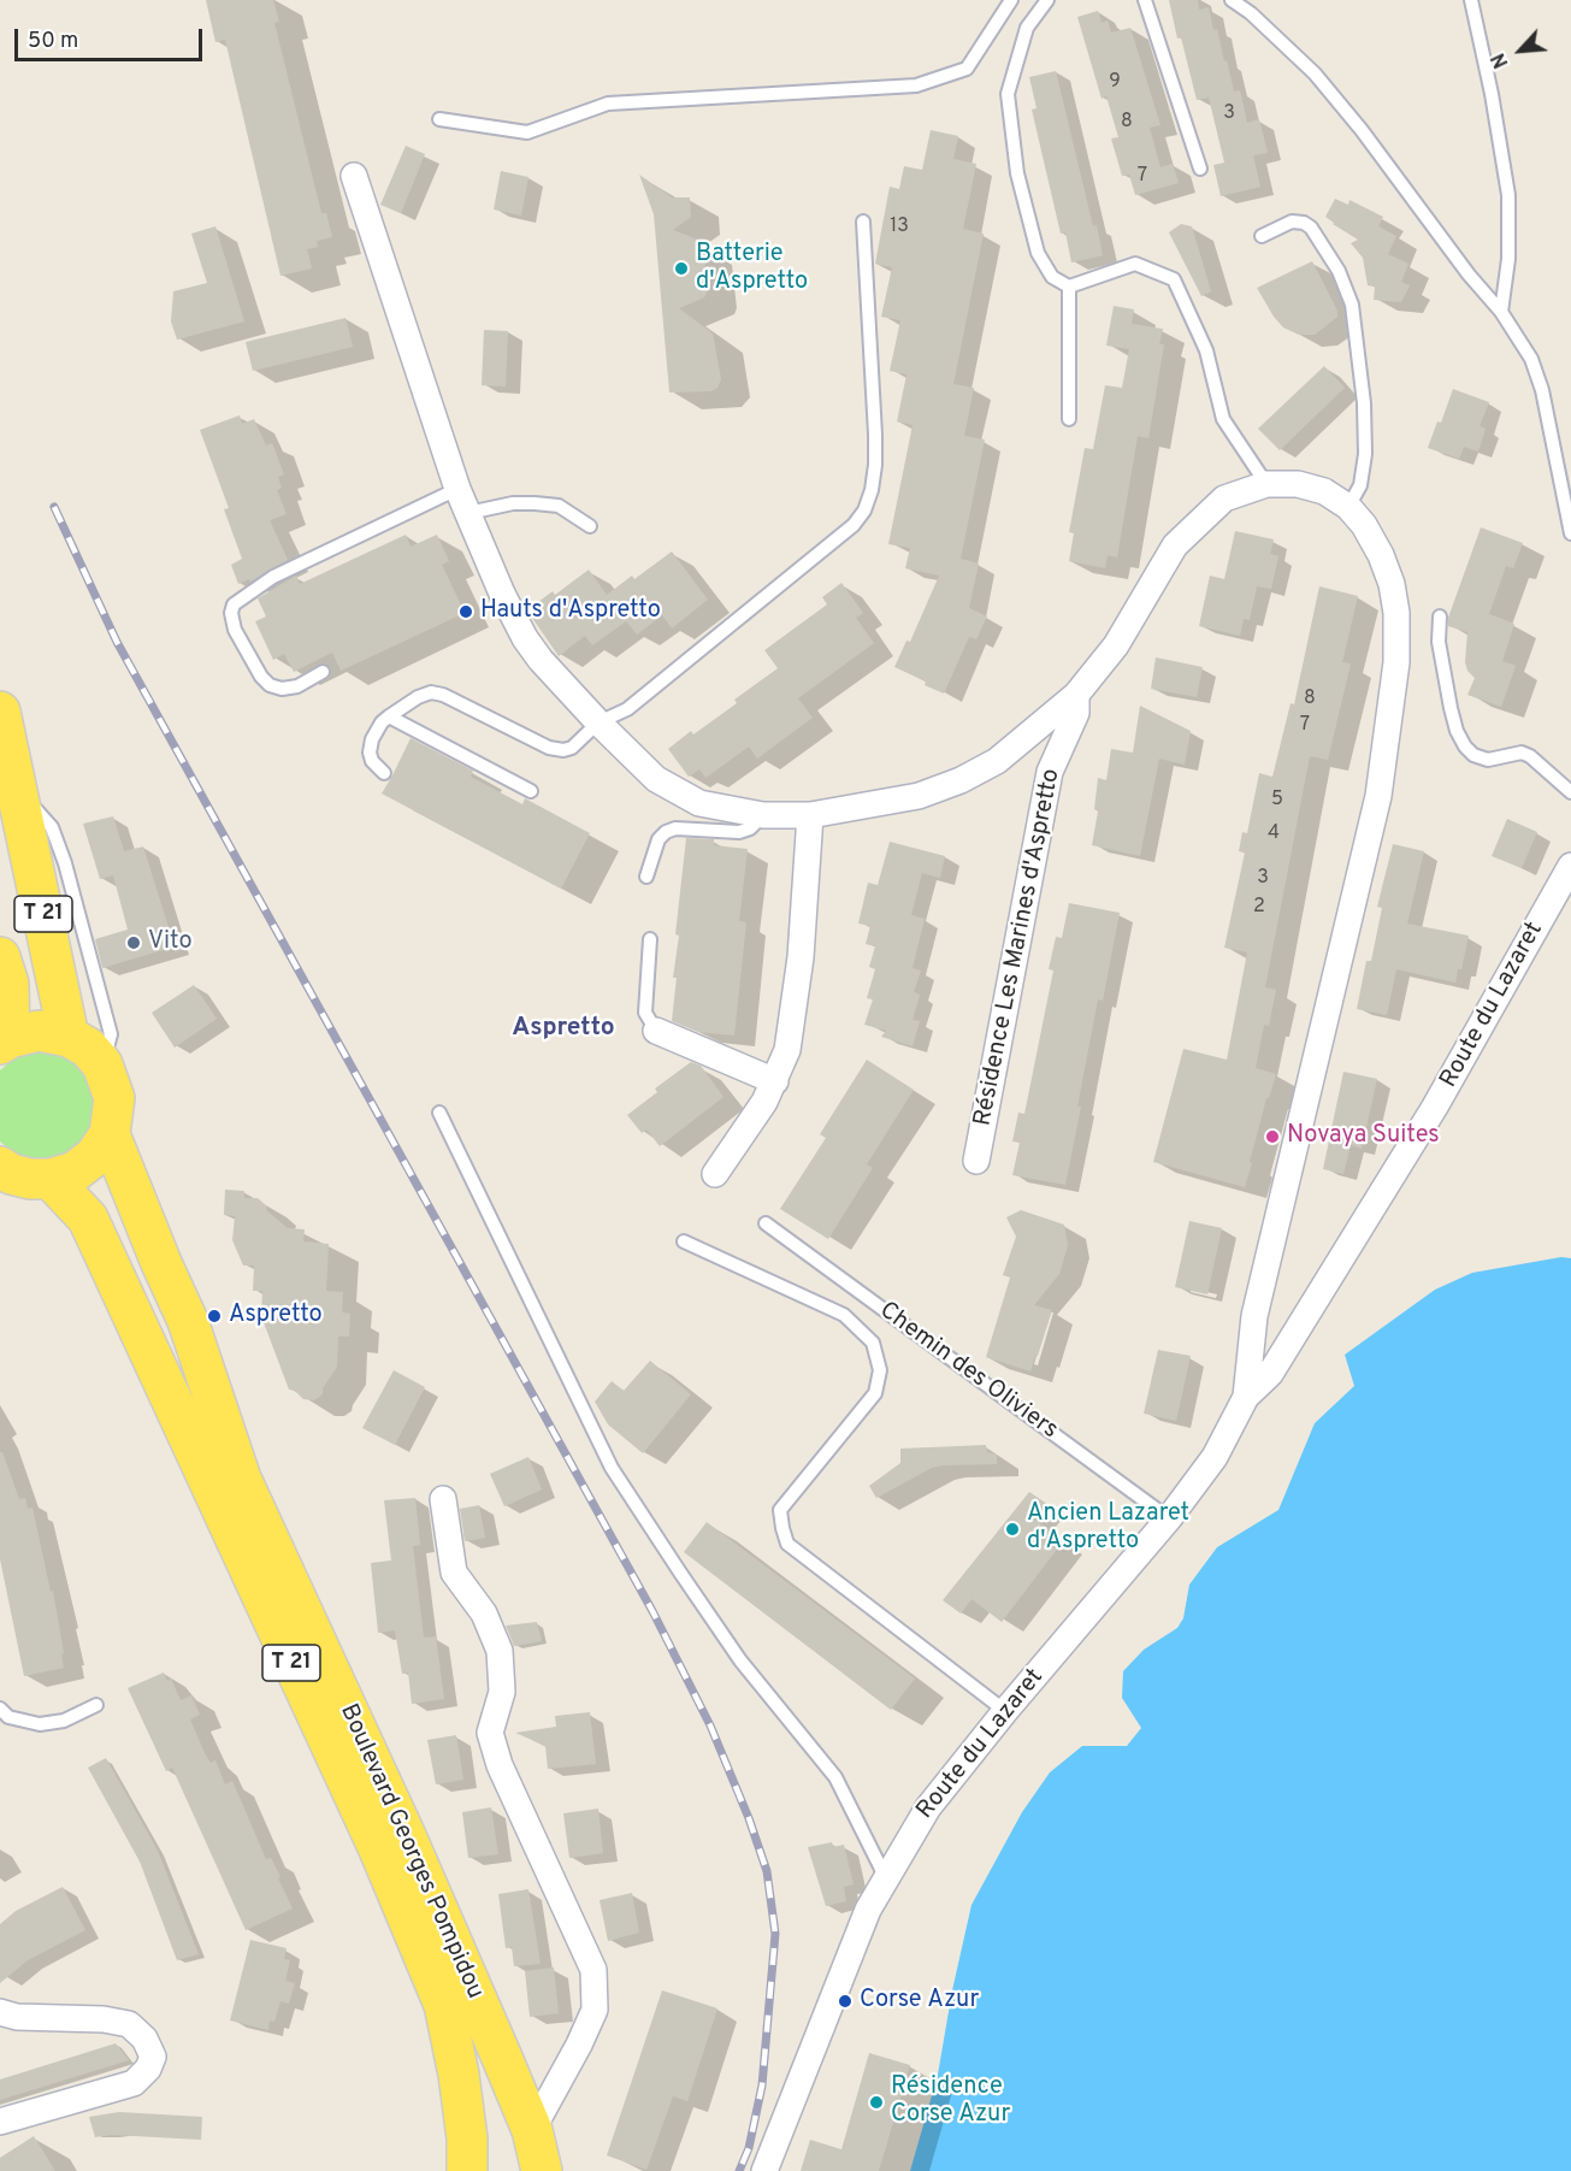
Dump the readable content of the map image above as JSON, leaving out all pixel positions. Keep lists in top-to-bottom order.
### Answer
{
  "streets": {
    "main road": ["T 21", "Boulevard Georges Pompidou"],
    "street": ["Résidence Les Marines d'Aspretto", "Route du Lazaret"],
    "lane": ["Chemin des Oliviers"]
  },
  "crossings": [
    ["Route du Lazaret", "Chemin des Oliviers"]
  ],
  "districts": ["Aspretto"],
  "places": [
    "Batterie d'Aspretto",
    "Hauts d'Aspretto",
    "Vito",
    "Novaya Suites",
    "Aspretto",
    "Ancien Lazaret d'Aspretto",
    "Corse Azur",
    "Résidence Corse Azur"
  ],
  "house_numbers": [
    "9",
    "3",
    "8",
    "7",
    "13",
    "8",
    "7",
    "5",
    "4",
    "3",
    "2"
  ],
  "scale_bar": "50 m",
  "north": "bottom left"
}
